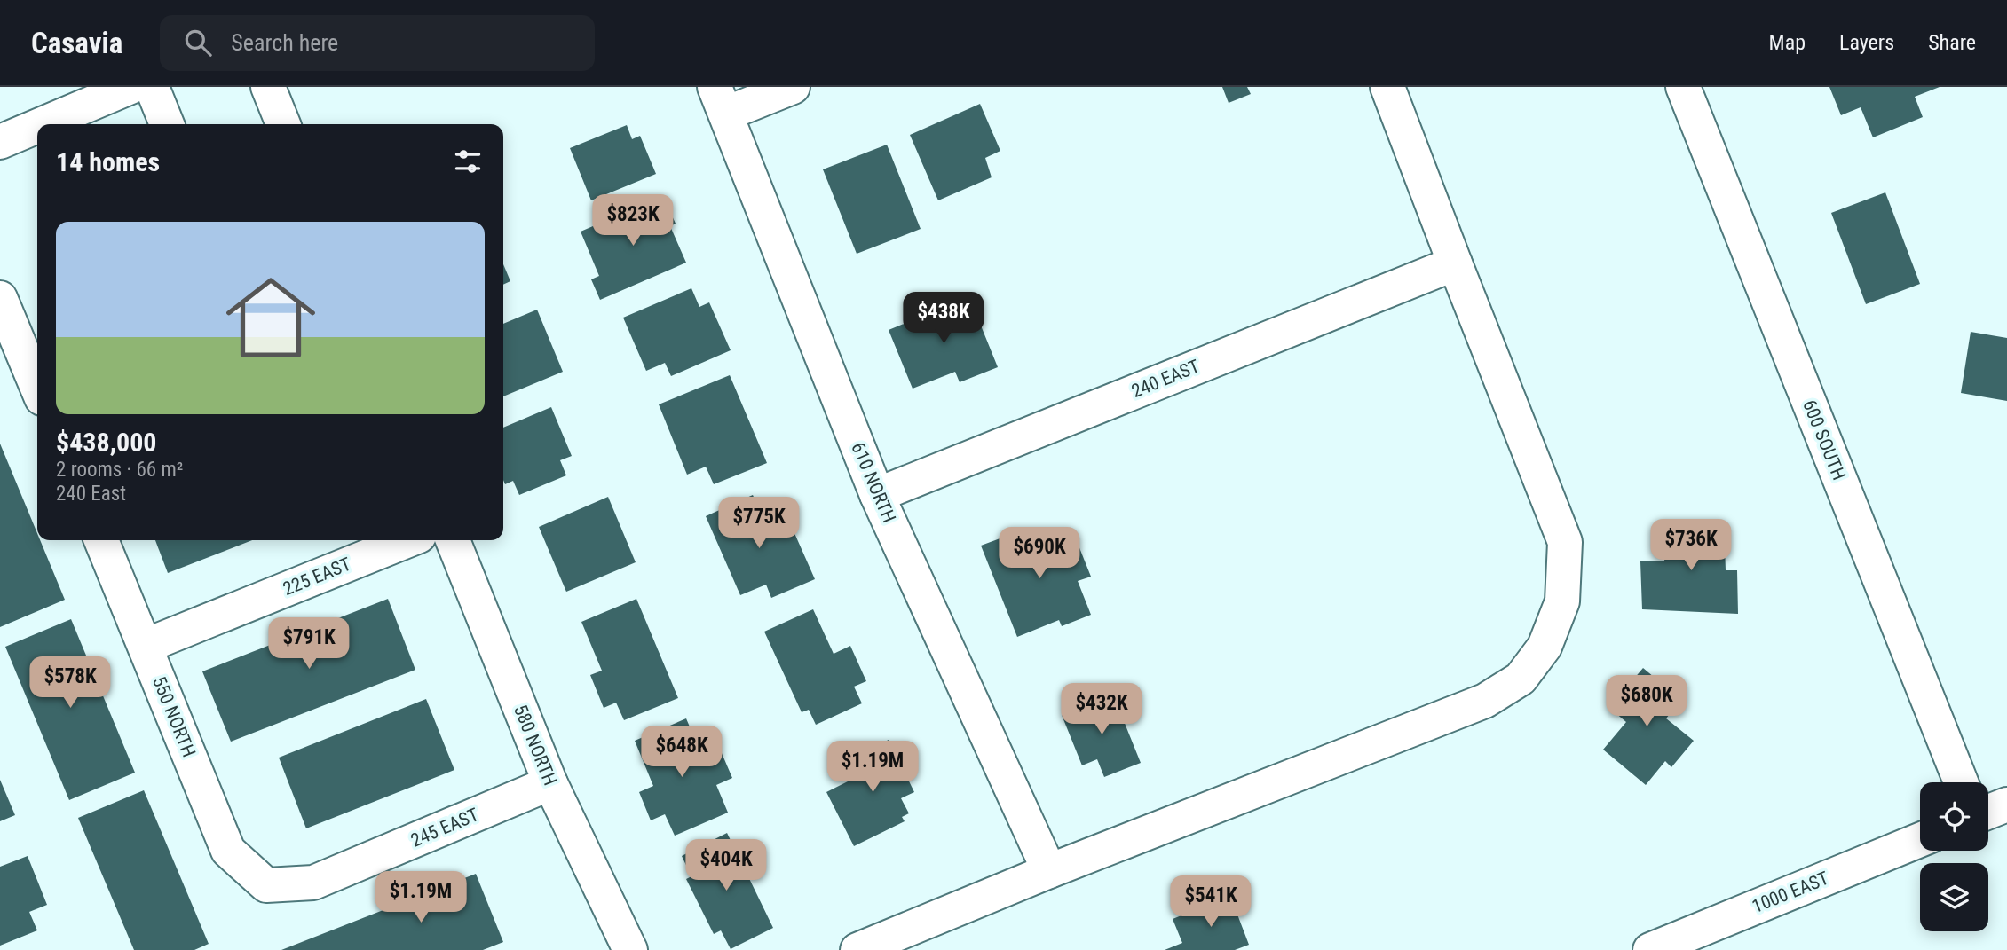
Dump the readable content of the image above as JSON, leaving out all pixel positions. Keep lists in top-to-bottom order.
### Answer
{
  "streets": {
    "street": [
      "240 EAST",
      "600 SOUTH",
      "610 NORTH",
      "225 EAST",
      "550 NORTH",
      "580 NORTH",
      "245 EAST",
      "1000 EAST"
    ]
  },
  "crossings": [
    ["240 EAST", "610 NORTH"],
    ["225 EAST", "550 NORTH"],
    ["550 NORTH", "245 EAST"],
    ["580 NORTH", "245 EAST"]
  ],
  "page": {
    "header": "Casavia",
    "search": "Search here",
    "nav": ["Map", "Layers", "Share"],
    "heading": "14 homes",
    "price": [
      "$823K",
      "$438K",
      "$775K",
      "$736K",
      "$690K",
      "$791K",
      "$578K",
      "$680K",
      "$432K",
      "$648K",
      "$1.19M",
      "$404K",
      "$1.19M",
      "$541K"
    ],
    "list": [
      {
        "name": "$438,000",
        "note": "2 rooms · 66 m² · 240 East"
      }
    ]
  }
}
